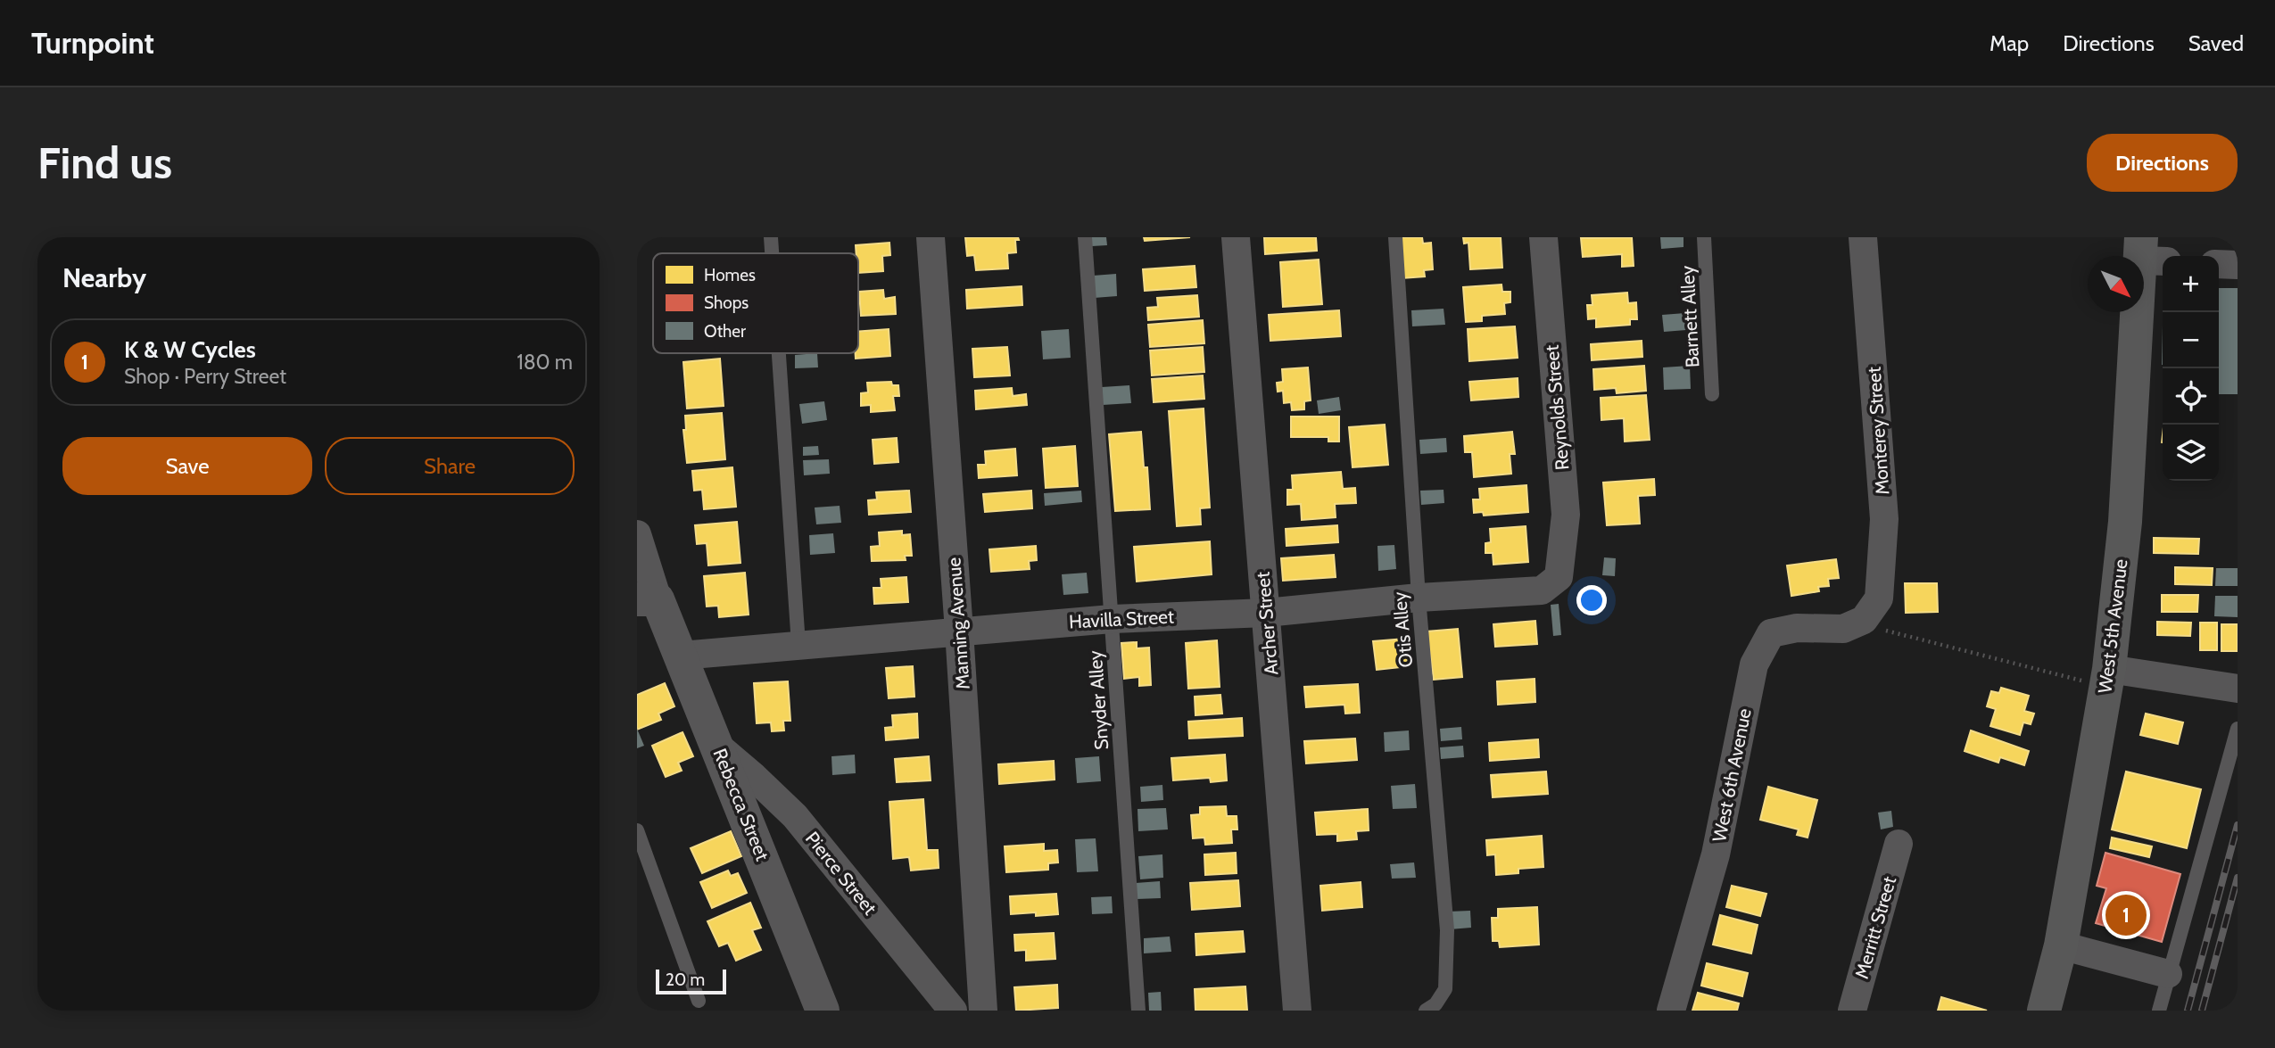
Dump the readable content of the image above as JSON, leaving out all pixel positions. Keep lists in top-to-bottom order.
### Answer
{
  "streets": {
    "main road": ["West 5th Avenue"],
    "street": [
      "Reynolds Street",
      "Monterey Street",
      "Havilla Street",
      "Manning Avenue",
      "Archer Street",
      "West 6th Avenue",
      "Rebecca Street",
      "Pierce Street",
      "Merritt Street"
    ],
    "lane": ["Barnett Alley", "Otis Alley", "Snyder Alley"]
  },
  "crossings": [
    ["Reynolds Street", "Havilla Street"],
    ["Monterey Street", "West 6th Avenue"],
    ["Havilla Street", "Manning Avenue"],
    ["Havilla Street", "Archer Street"],
    ["Havilla Street", "Otis Alley"],
    ["Havilla Street", "Snyder Alley"],
    ["Havilla Street", "Rebecca Street"],
    ["Rebecca Street", "Pierce Street"]
  ],
  "legend": ["Homes", "Shops", "Other"],
  "scale_bar": "20 m",
  "north": "bottom right",
  "page": {
    "header": "Turnpoint",
    "nav": ["Map", "Directions", "Saved"],
    "buttons": [
      "Directions",
      ["Save", "Share"]
    ],
    "title": "Find us",
    "heading": "Nearby",
    "map_buttons": ["+", "−"],
    "list": [
      {
        "mark": "1",
        "name": "K & W Cycles",
        "note": "Shop · Perry Street",
        "value": "180 m"
      }
    ],
    "pins": "1",
    "scale": "20 m"
  }
}
